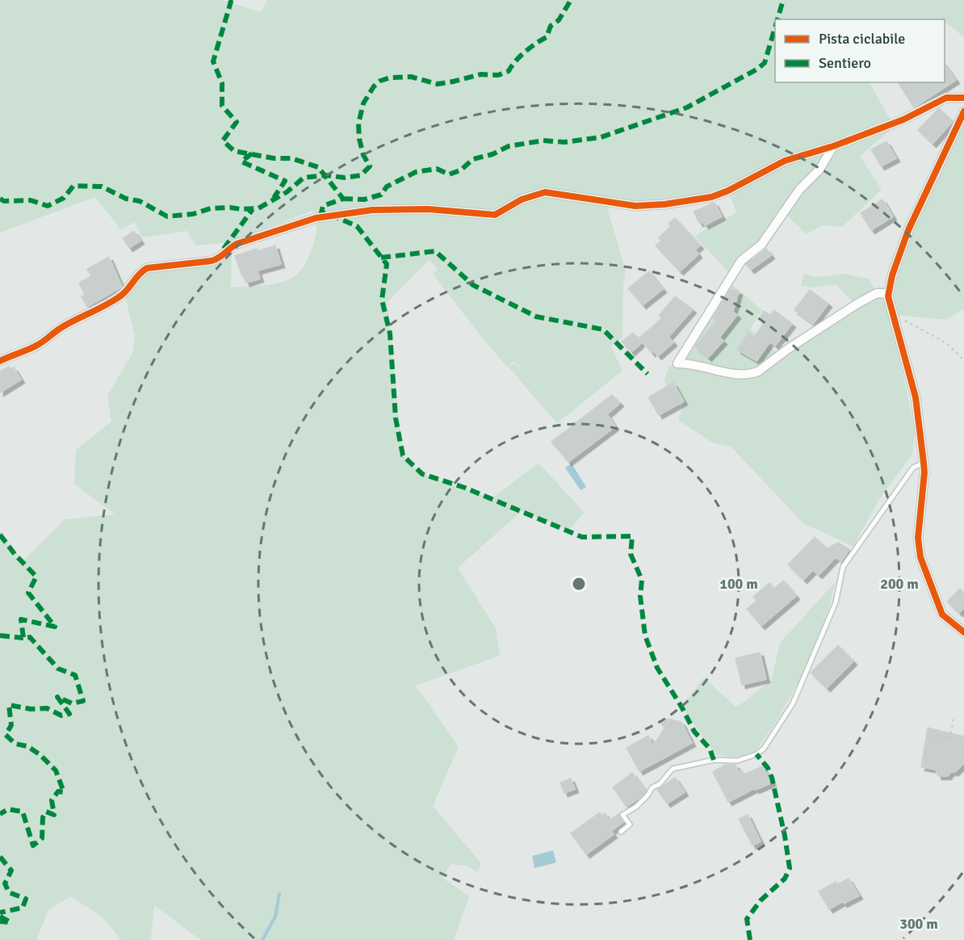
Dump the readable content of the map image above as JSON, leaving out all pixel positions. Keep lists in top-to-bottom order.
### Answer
{
  "legend": ["Pista ciclabile", "Sentiero"],
  "rings": ["100 m", "200 m", "300 m"]
}
